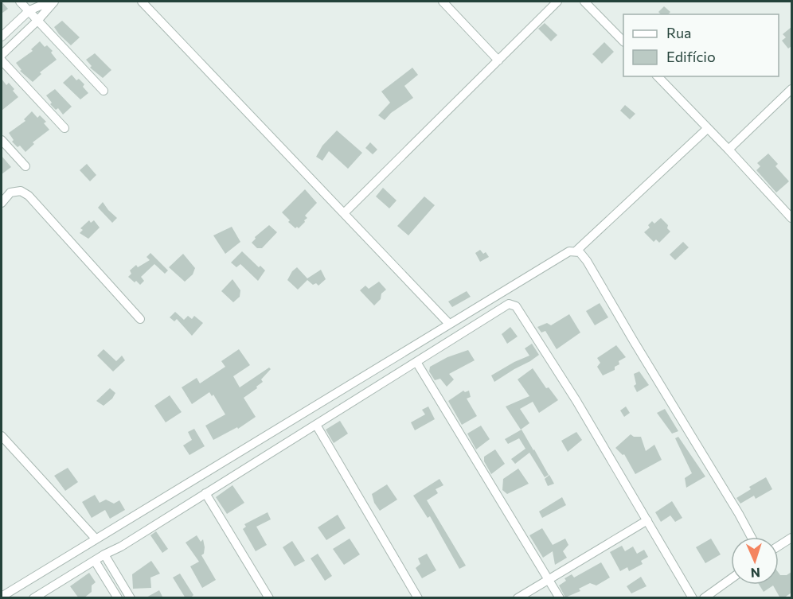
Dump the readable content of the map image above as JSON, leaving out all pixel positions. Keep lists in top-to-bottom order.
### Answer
{
  "legend": ["Rua", "Edifício"],
  "north": "bottom"
}
